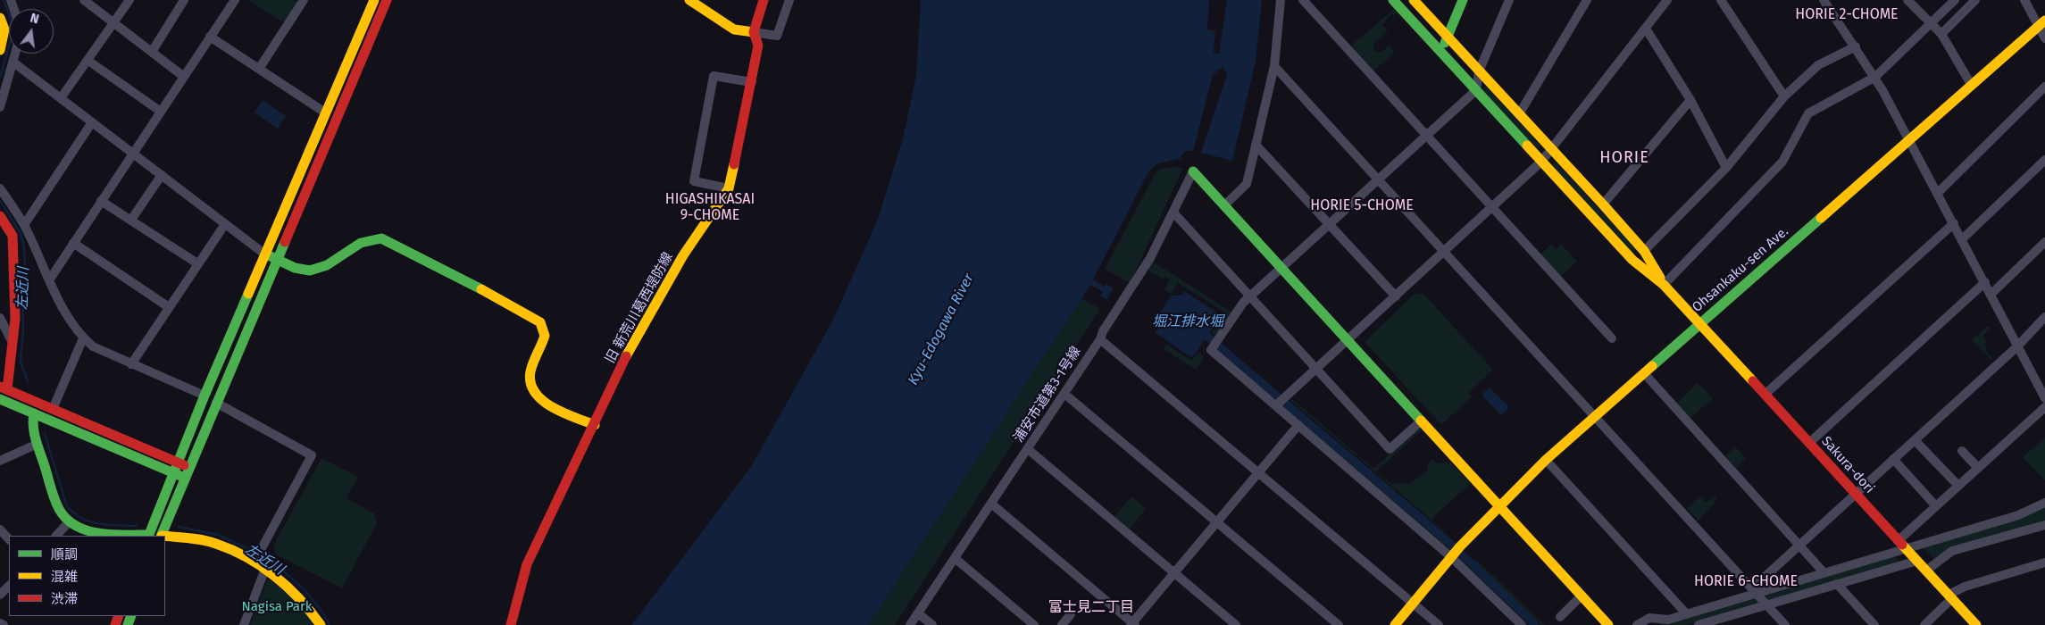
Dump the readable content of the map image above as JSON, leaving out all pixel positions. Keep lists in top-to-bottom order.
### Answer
{
  "streets": {
    "street": [
      "Ohsankaku-sen Ave.",
      "旧 新荒川葛西堤防線",
      "浦安市道第3-1号線",
      "Sakura-dori"
    ]
  },
  "crossings": [
    ["Ohsankaku-sen Ave.", "Sakura-dori"]
  ],
  "districts": [
    "HORIE 2-CHOME",
    "HORIE",
    "HIGASHIKASAI 9-CHOME",
    "HORIE 5-CHOME",
    "HORIE 6-CHOME",
    "富士見二丁目"
  ],
  "water": ["左近川", "堀江排水堀", "Kyu-Edogawa River"],
  "parks": ["Nagisa Park"],
  "legend": ["順調", "混雑", "渋滞"],
  "north": "top"
}
